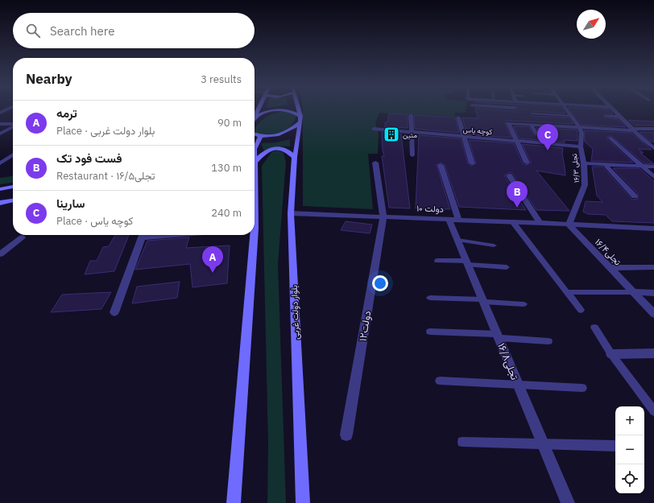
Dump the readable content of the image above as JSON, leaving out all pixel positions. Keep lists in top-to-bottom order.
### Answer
{
  "streets": {
    "main road": ["بلوار دولت غربی"],
    "street": [
      "کوچه یاس",
      "۱۶/۳ تجلی",
      "۱۰ دولت",
      "تجلی۱۶/۴",
      "۱۲دولت",
      "تجلی۱۶/۸"
    ]
  },
  "crossings": [
    ["کوچه یاس", "۱۶/۳ تجلی"],
    ["۱۶/۳ تجلی", "۱۰ دولت"],
    ["۱۶/۳ تجلی", "تجلی۱۶/۴"],
    ["۱۰ دولت", "تجلی۱۶/۴"],
    ["۱۰ دولت", "بلوار دولت غربی"],
    ["۱۰ دولت", "۱۲دولت"],
    ["۱۰ دولت", "تجلی۱۶/۸"]
  ],
  "places": {
    "building": ["متین"]
  },
  "north": "top right",
  "page": {
    "search": "Search here",
    "heading": ["Nearby", "3 results"],
    "list": [
      {
        "mark": "A",
        "name": "ترمه",
        "note": "Place · بلوار دولت غربی",
        "value": "90 m"
      },
      {
        "mark": "B",
        "name": "فست فود تک",
        "note": "Restaurant · تجلی۱۶/۵",
        "value": "130 m"
      },
      {
        "mark": "C",
        "name": "سارینا",
        "note": "Place · کوچه یاس",
        "value": "240 m"
      }
    ],
    "pins": ["C", "B", "A"],
    "map_buttons": ["+", "−"]
  }
}
